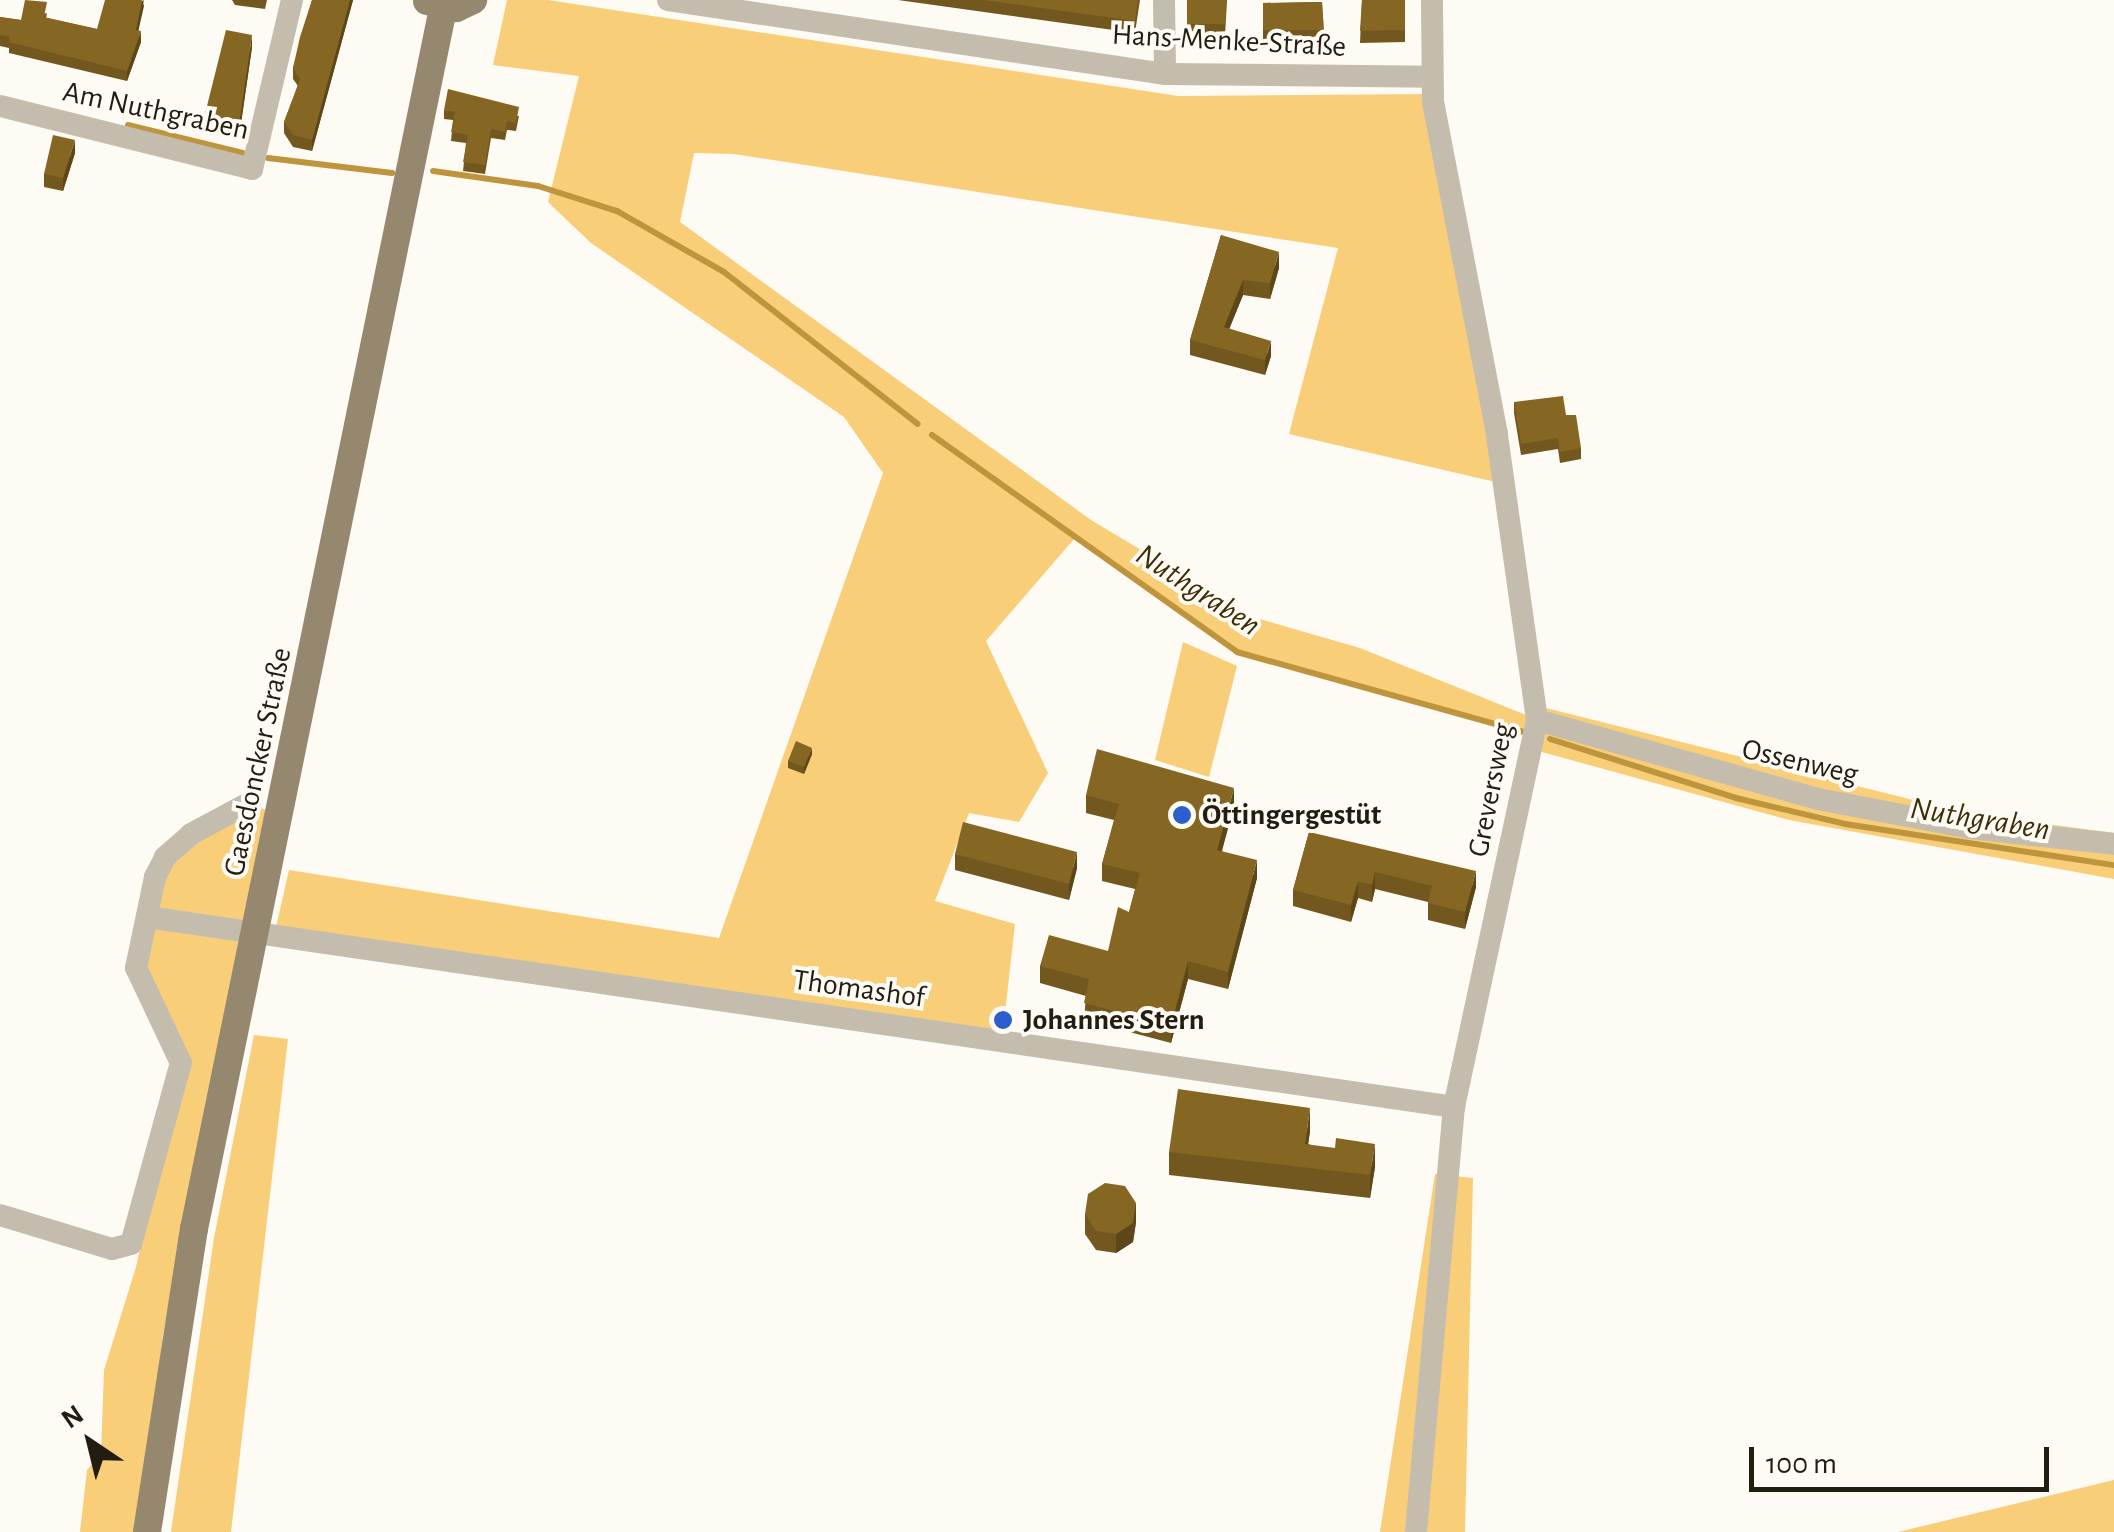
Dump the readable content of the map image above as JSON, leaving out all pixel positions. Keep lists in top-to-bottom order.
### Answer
{
  "streets": {
    "main road": ["Gaesdoncker Straße"],
    "street": [
      "Hans-Menke-Straße",
      "Am Nuthgraben",
      "Ossenweg",
      "Greversweg",
      "Thomashof"
    ]
  },
  "crossings": [
    ["Hans-Menke-Straße", "Greversweg"],
    ["Gaesdoncker Straße", "Thomashof"],
    ["Ossenweg", "Greversweg"],
    ["Greversweg", "Thomashof"]
  ],
  "water": ["Nuthgraben"],
  "places": ["Öttingergestüt", "Johannes Stern"],
  "scale_bar": "100 m",
  "north": "top left"
}
